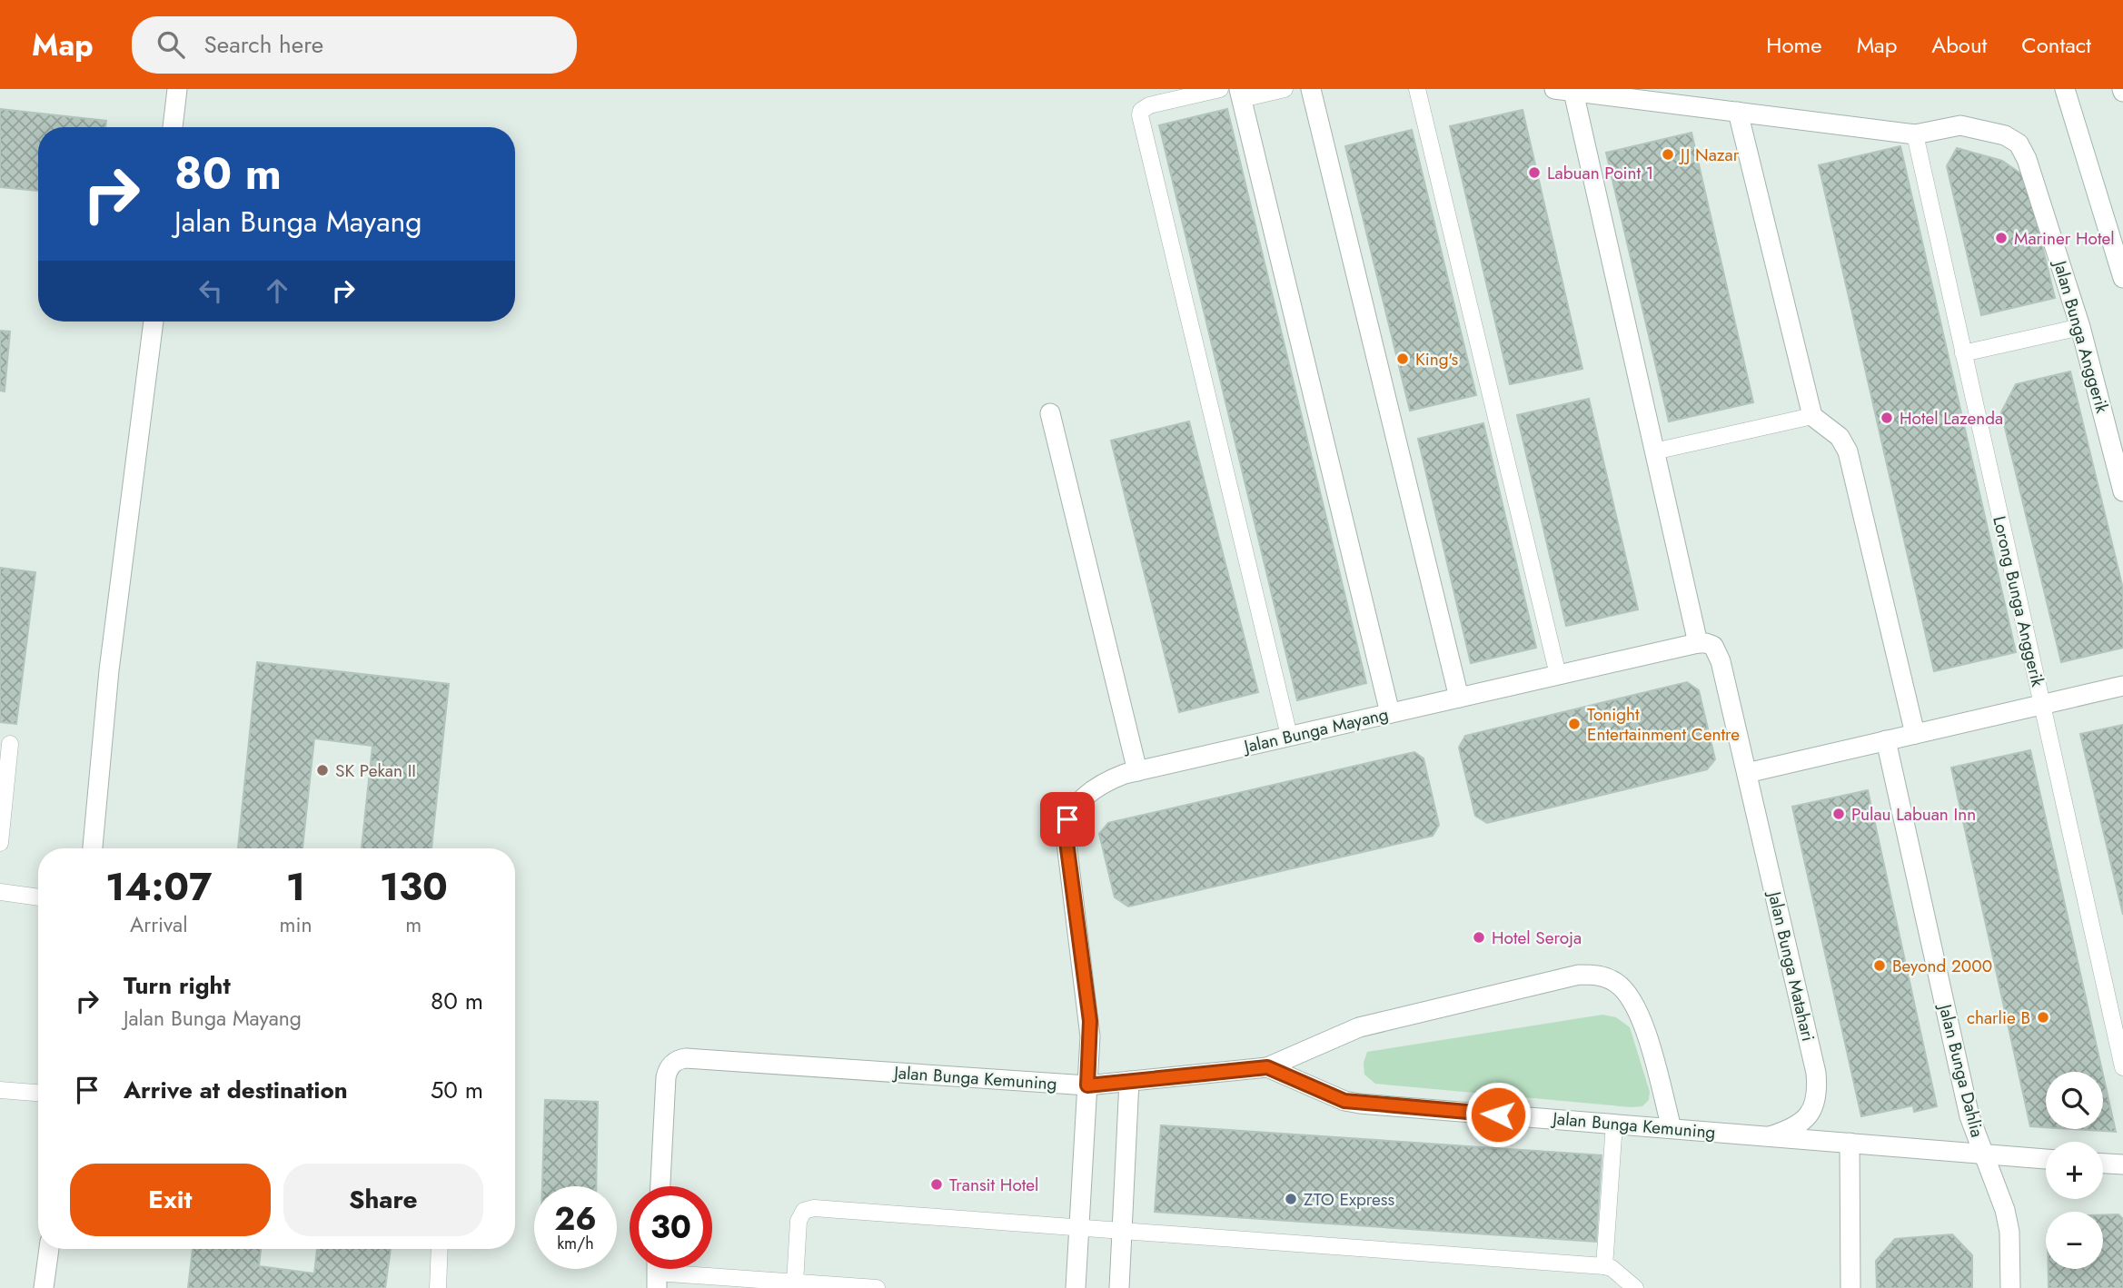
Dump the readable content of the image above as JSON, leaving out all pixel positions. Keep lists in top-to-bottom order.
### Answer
{
  "streets": {
    "street": [
      "Jalan Bunga Anggerik",
      "Jalan Bunga Mayang",
      "Jalan Bunga Matahari",
      "Jalan Bunga Dahlia",
      "Jalan Bunga Kemuning"
    ],
    "lane": ["Lorong Bunga Anggerik"]
  },
  "crossings": [
    ["Jalan Bunga Anggerik", "Lorong Bunga Anggerik"],
    ["Jalan Bunga Mayang", "Jalan Bunga Kemuning"],
    ["Jalan Bunga Matahari", "Jalan Bunga Kemuning"],
    ["Jalan Bunga Dahlia", "Jalan Bunga Kemuning"]
  ],
  "places": [
    "JJ Nazar",
    "Labuan Point 1",
    "Mariner Hotel",
    "King's",
    "Hotel Lazenda",
    "Tonight Entertainment Centre",
    "SK Pekan II",
    "Pulau Labuan Inn",
    "Hotel Seroja",
    "Beyond 2000",
    "charlie B",
    "Transit Hotel",
    "ZTO Express"
  ],
  "page": {
    "header": "Map",
    "search": "Search here",
    "nav": [
      "Home",
      "Map",
      "About",
      "Contact"
    ],
    "turn": ["80 m", "Jalan Bunga Mayang"],
    "eta": [
      "14:07",
      "Arrival",
      "1",
      "min",
      "130",
      "m"
    ],
    "list": [
      {
        "name": "Turn right",
        "note": "Jalan Bunga Mayang",
        "value": "80 m"
      },
      {
        "name": "Arrive at destination",
        "value": "50 m"
      }
    ],
    "map_buttons": ["+", "−"],
    "buttons": ["Exit", "Share"],
    "speed": "26 km/h",
    "limit": "30"
  }
}
